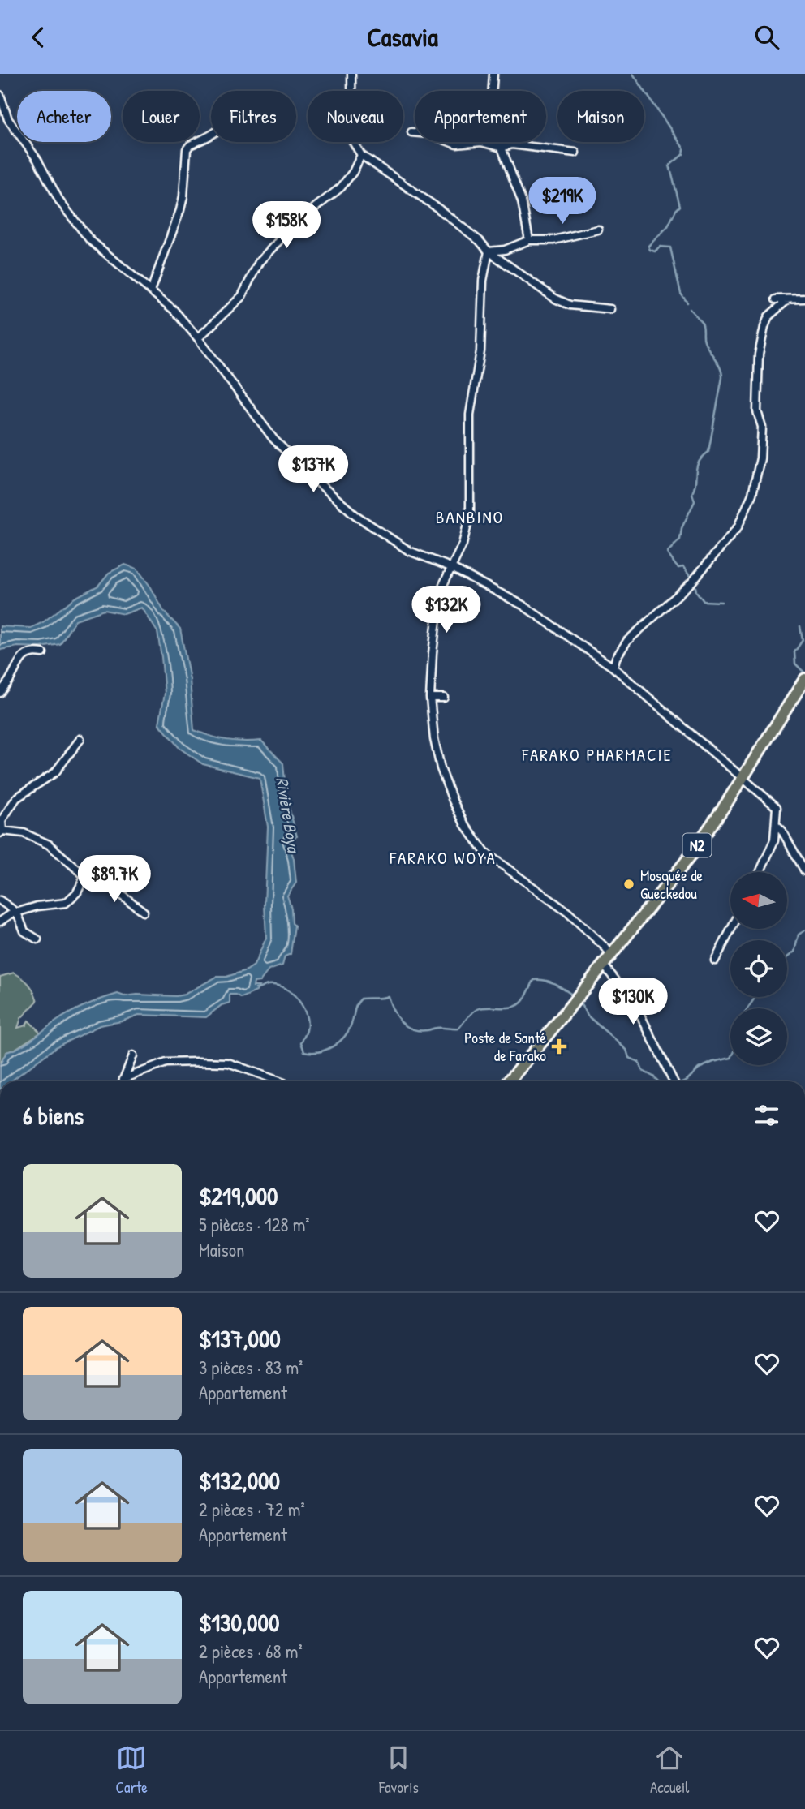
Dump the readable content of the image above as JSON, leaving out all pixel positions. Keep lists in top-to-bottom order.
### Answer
{
  "streets": {
    "highway": ["N2"]
  },
  "districts": ["BANBINO", "FARAKO PHARMACIE", "FARAKO WOYA"],
  "water": ["Rivière Boya"],
  "places": {
    "other": ["Mosquée de Gueckedou"],
    "health": ["Poste de Santé de Farako"]
  },
  "north": "left",
  "page": {
    "header": "Casavia",
    "chip": [
      "Acheter",
      "Louer",
      "Filtres",
      "Nouveau",
      "Appartement",
      "Maison"
    ],
    "price": [
      "$219K",
      "$158K",
      "$137K",
      "$132K",
      "$89.7K",
      "$130K"
    ],
    "heading": "6 biens",
    "list": [
      {
        "name": "$219,000",
        "note": "5 pièces · 128 m² · Maison"
      },
      {
        "name": "$137,000",
        "note": "3 pièces · 83 m² · Appartement"
      },
      {
        "name": "$132,000",
        "note": "2 pièces · 72 m² · Appartement"
      },
      {
        "name": "$130,000",
        "note": "2 pièces · 68 m² · Appartement"
      }
    ],
    "tabs": ["Carte", "Favoris", "Accueil"]
  }
}
